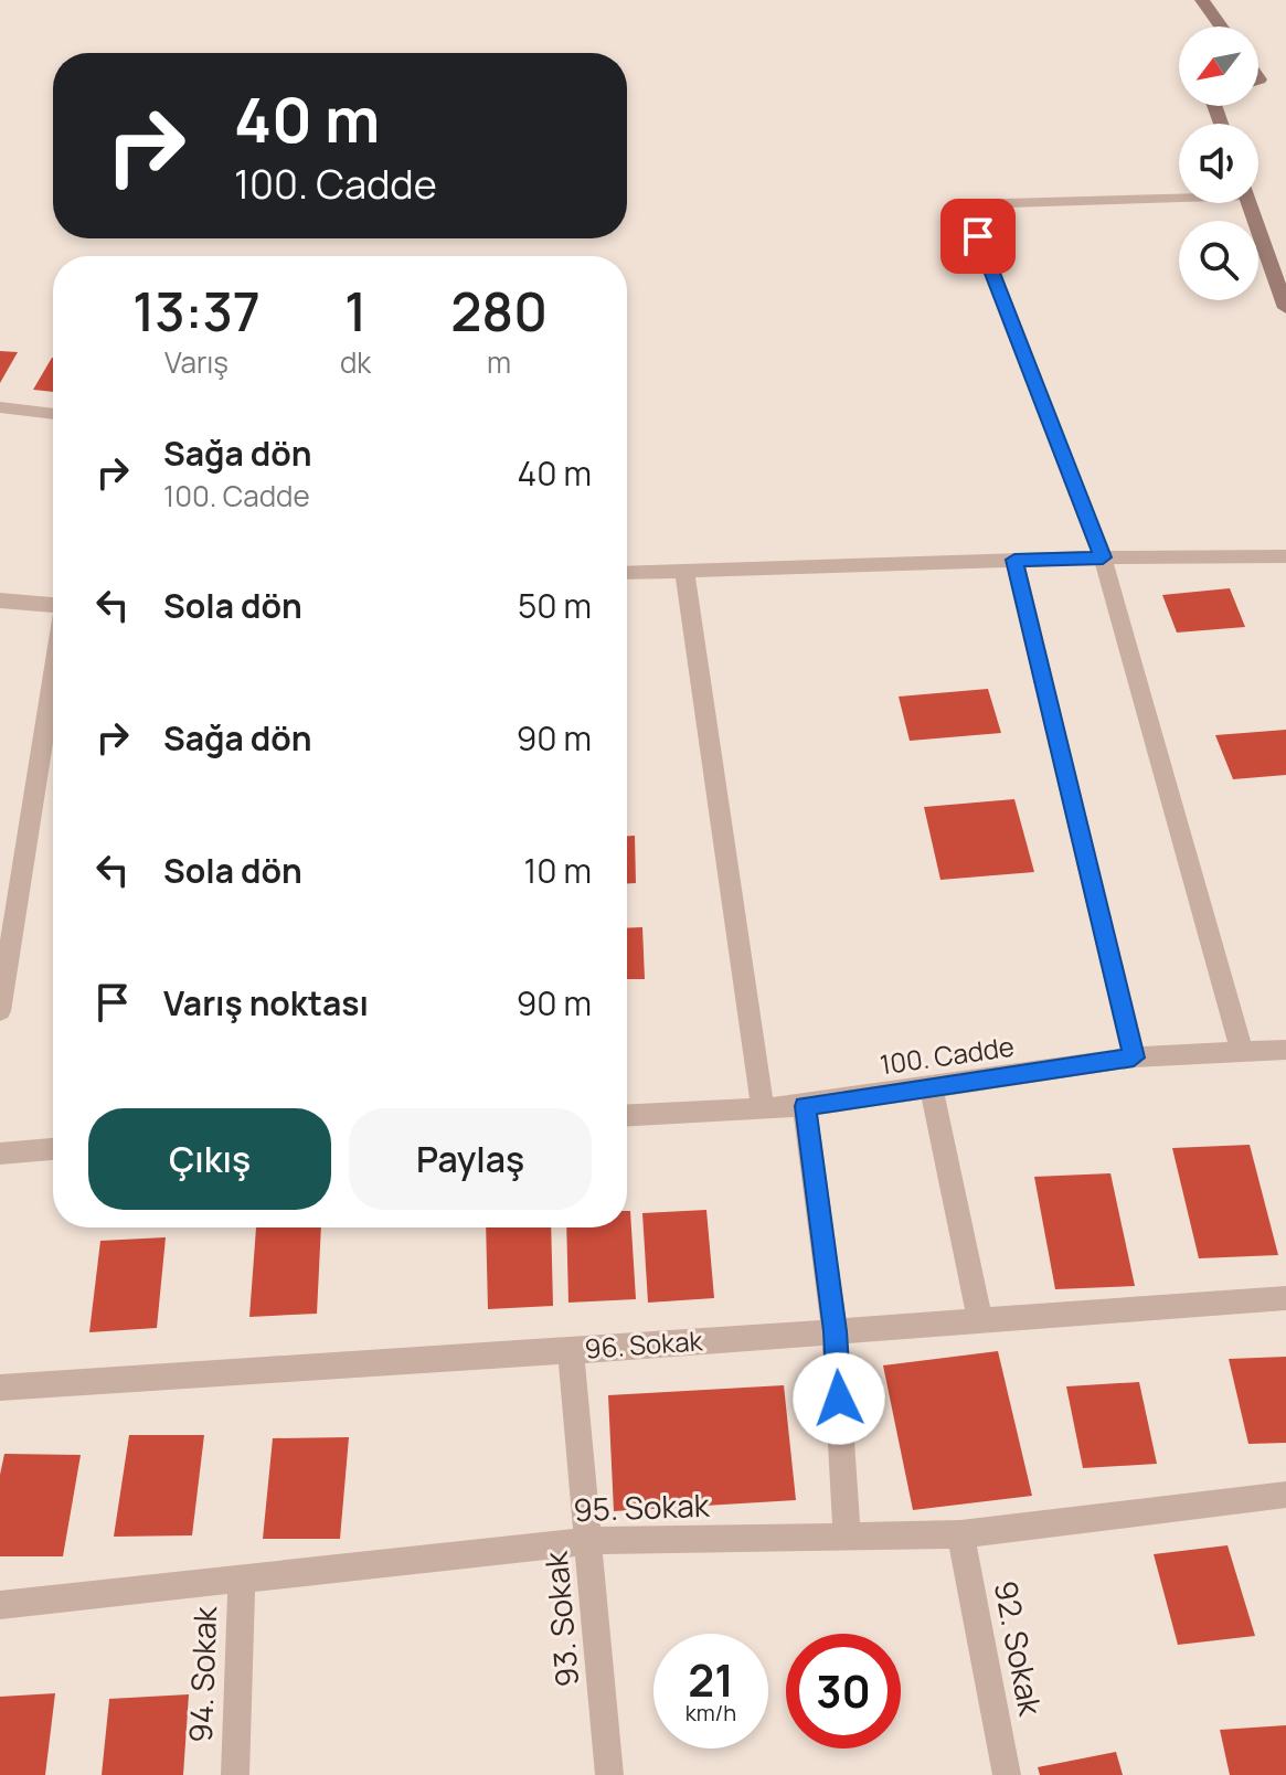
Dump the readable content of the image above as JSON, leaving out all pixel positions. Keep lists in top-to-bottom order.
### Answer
{
  "streets": {
    "street": [
      "100. Cadde",
      "96. Sokak",
      "95. Sokak",
      "93. Sokak",
      "92. Sokak",
      "94. Sokak"
    ]
  },
  "crossings": [
    ["96. Sokak", "93. Sokak"],
    ["95. Sokak", "93. Sokak"],
    ["95. Sokak", "92. Sokak"],
    ["95. Sokak", "94. Sokak"]
  ],
  "north": "bottom left",
  "page": {
    "turn": ["40 m", "100. Cadde"],
    "eta": [
      "13:37",
      "Varış",
      "1",
      "dk",
      "280",
      "m"
    ],
    "list": [
      {
        "name": "Sağa dön",
        "note": "100. Cadde",
        "value": "40 m"
      },
      {
        "name": "Sola dön",
        "value": "50 m"
      },
      {
        "name": "Sağa dön",
        "value": "90 m"
      },
      {
        "name": "Sola dön",
        "value": "10 m"
      },
      {
        "name": "Varış noktası",
        "value": "90 m"
      }
    ],
    "buttons": ["Çıkış", "Paylaş"],
    "speed": "21 km/h",
    "limit": "30"
  }
}
